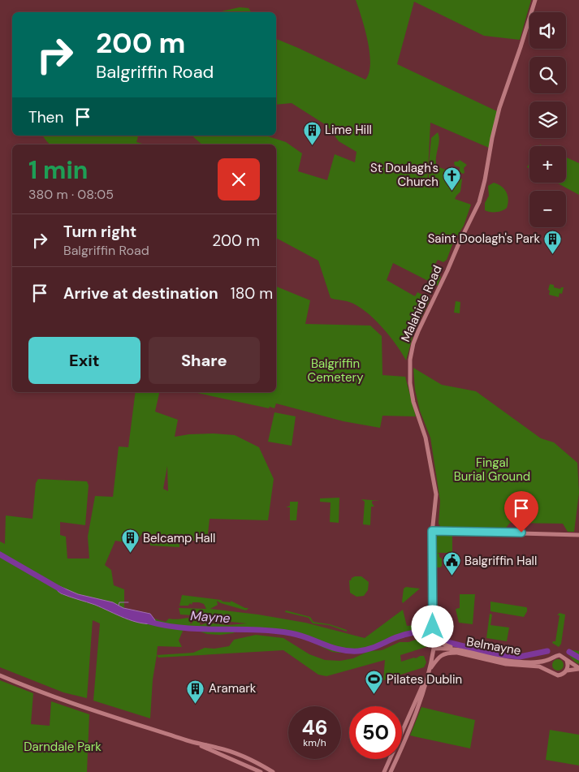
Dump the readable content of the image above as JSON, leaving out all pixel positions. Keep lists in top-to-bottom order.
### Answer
{
  "streets": {
    "main road": ["Malahide Road", "Belmayne"]
  },
  "crossings": [
    ["Malahide Road", "Belmayne"]
  ],
  "water": ["Mayne"],
  "parks": ["Balgriffin Cemetery", "Fingal Burial Ground", "Darndale Park"],
  "places": {
    "building": [
      "Lime Hill",
      "Saint Doolagh's Park",
      "Belcamp Hall",
      "Aramark"
    ],
    "church": ["St Doulagh's Church"],
    "public building": ["Balgriffin Hall"],
    "sports": ["Pilates Dublin"]
  },
  "page": {
    "map_buttons": ["+", "−"],
    "turn": ["200 m", "Balgriffin Road"],
    "then": "Then",
    "heading": ["1 min", "380 m · 08:05"],
    "list": [
      {
        "name": "Turn right",
        "note": "Balgriffin Road",
        "value": "200 m"
      },
      {
        "name": "Arrive at destination",
        "value": "180 m"
      }
    ],
    "buttons": ["Exit", "Share"],
    "speed": "46 km/h",
    "limit": "50"
  }
}
